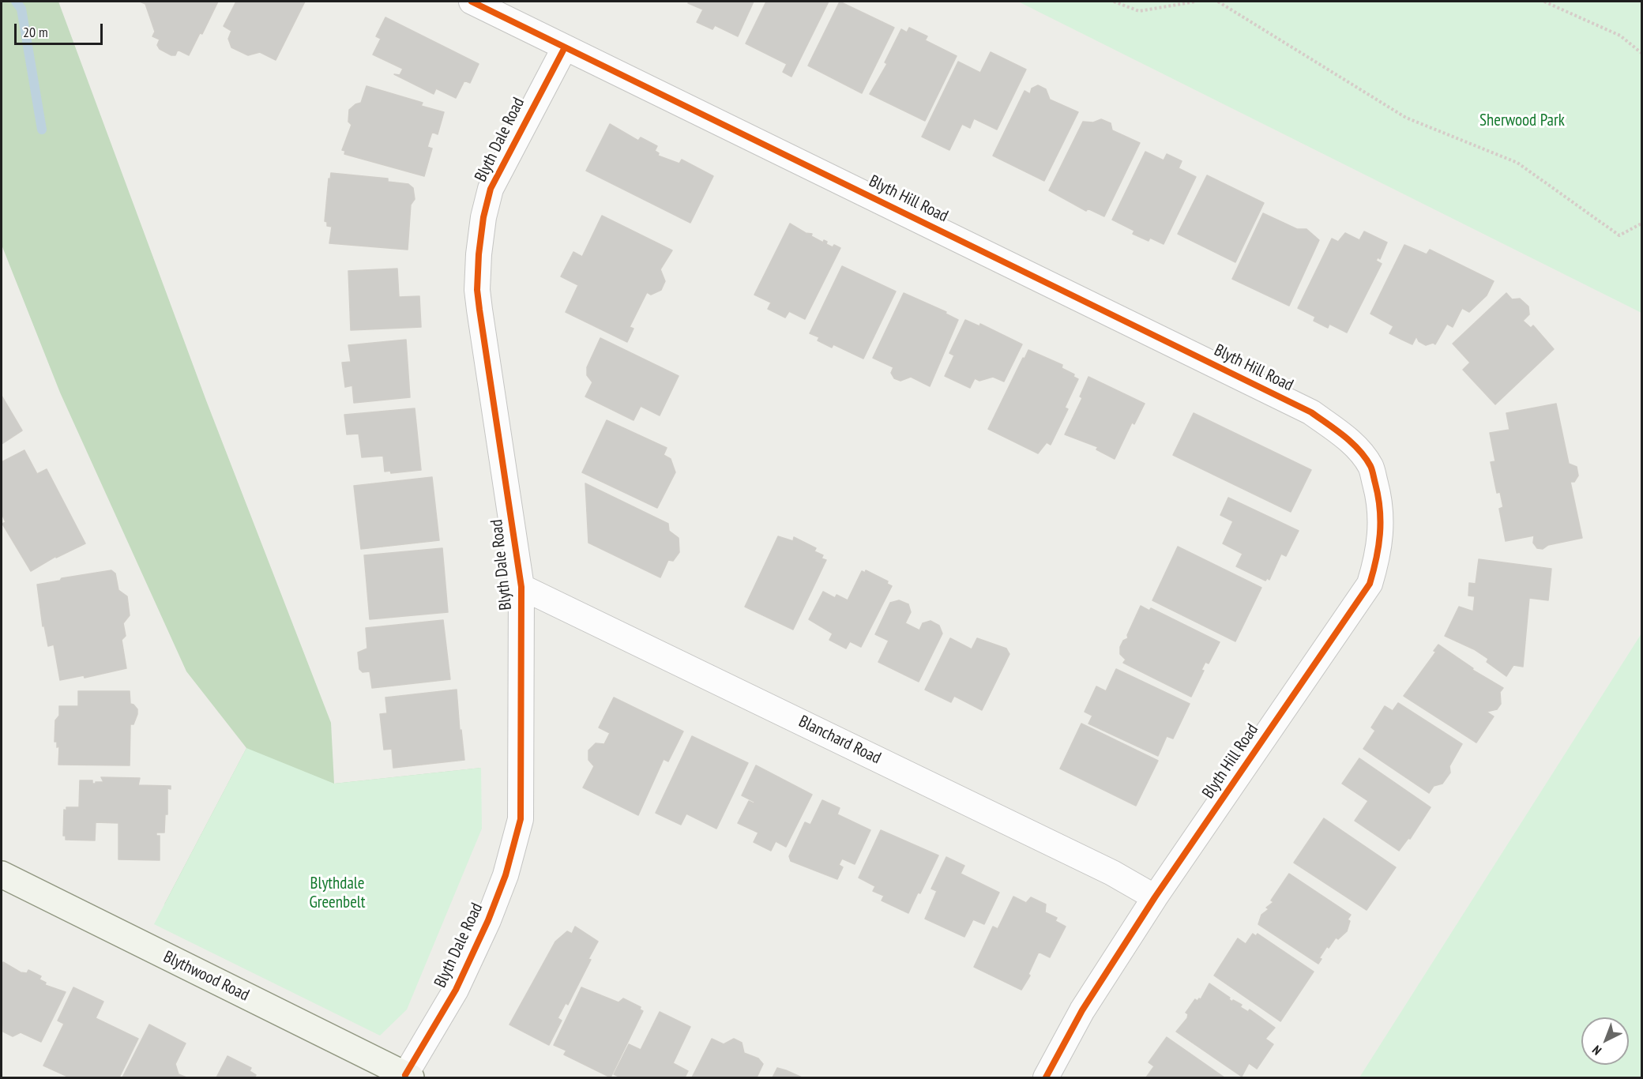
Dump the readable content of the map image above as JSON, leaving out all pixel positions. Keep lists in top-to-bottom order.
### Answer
{
  "streets": {
    "street": [
      "Blyth Dale Road",
      "Blyth Hill Road",
      "Blanchard Road",
      "Blythwood Road"
    ]
  },
  "crossings": [
    ["Blyth Dale Road", "Blyth Hill Road"],
    ["Blyth Dale Road", "Blanchard Road"],
    ["Blyth Dale Road", "Blythwood Road"],
    ["Blyth Hill Road", "Blanchard Road"]
  ],
  "parks": ["Sherwood Park", "Blythdale Greenbelt"],
  "scale_bar": "20 m",
  "north": "bottom left"
}
